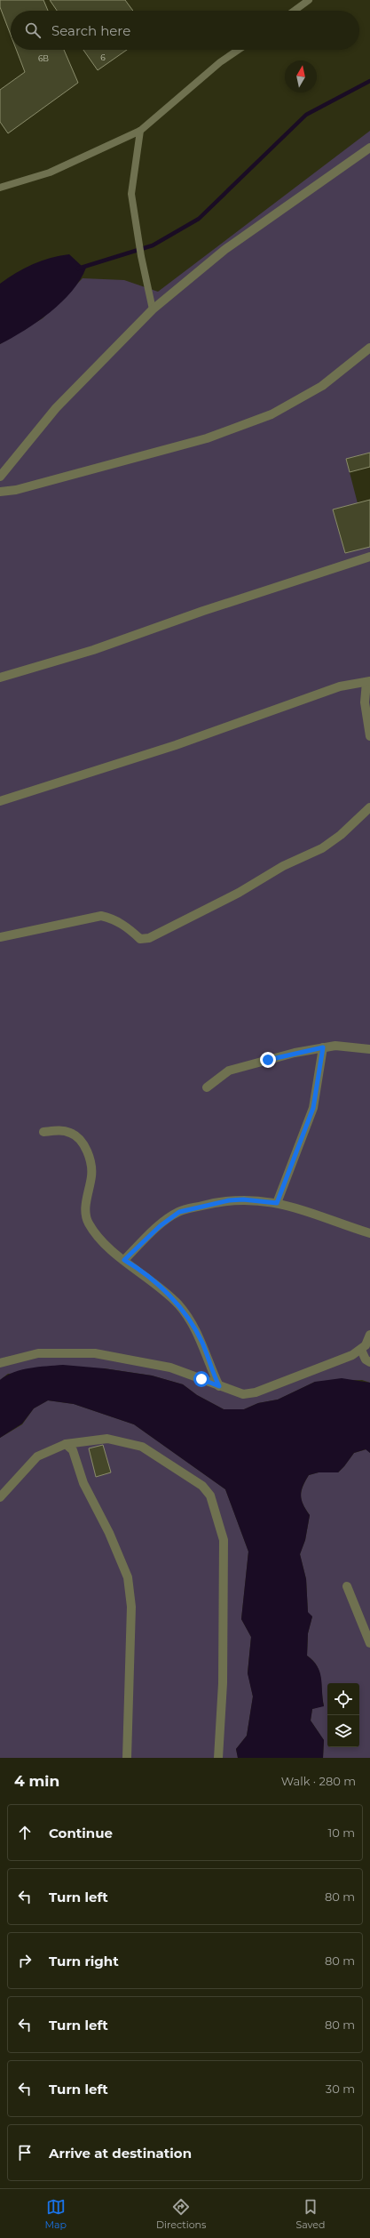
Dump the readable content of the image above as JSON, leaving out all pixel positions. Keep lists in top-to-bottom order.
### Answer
{
  "house_numbers": ["6", "6В"],
  "north": "top",
  "page": {
    "search": "Search here",
    "heading": ["4 min", "Walk · 280 m"],
    "list": [
      ["Continue", "10 m"],
      ["Turn left", "80 m"],
      ["Turn right", "80 m"],
      ["Turn left", "80 m"],
      ["Turn left", "30 m"],
      "Arrive at destination"
    ],
    "nav": ["Map", "Directions", "Saved"]
  }
}
